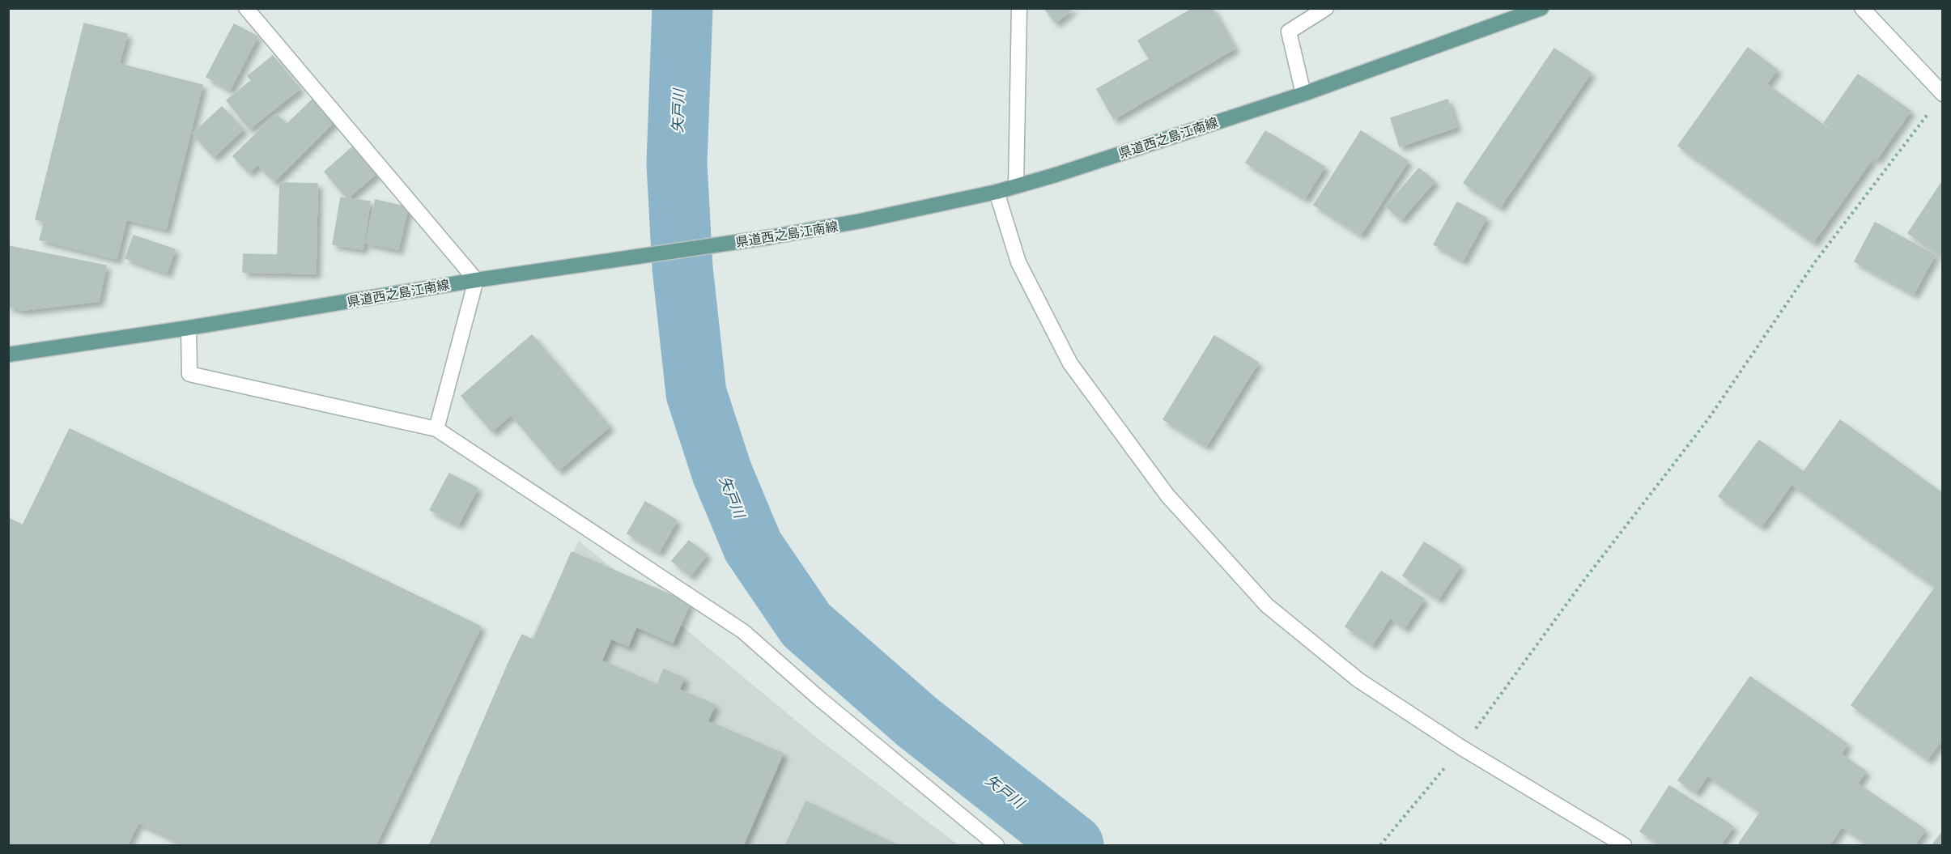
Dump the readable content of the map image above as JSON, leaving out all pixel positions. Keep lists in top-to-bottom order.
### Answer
{
  "streets": {
    "main road": ["県道西之島江南線"]
  },
  "water": ["矢戸川"]
}
